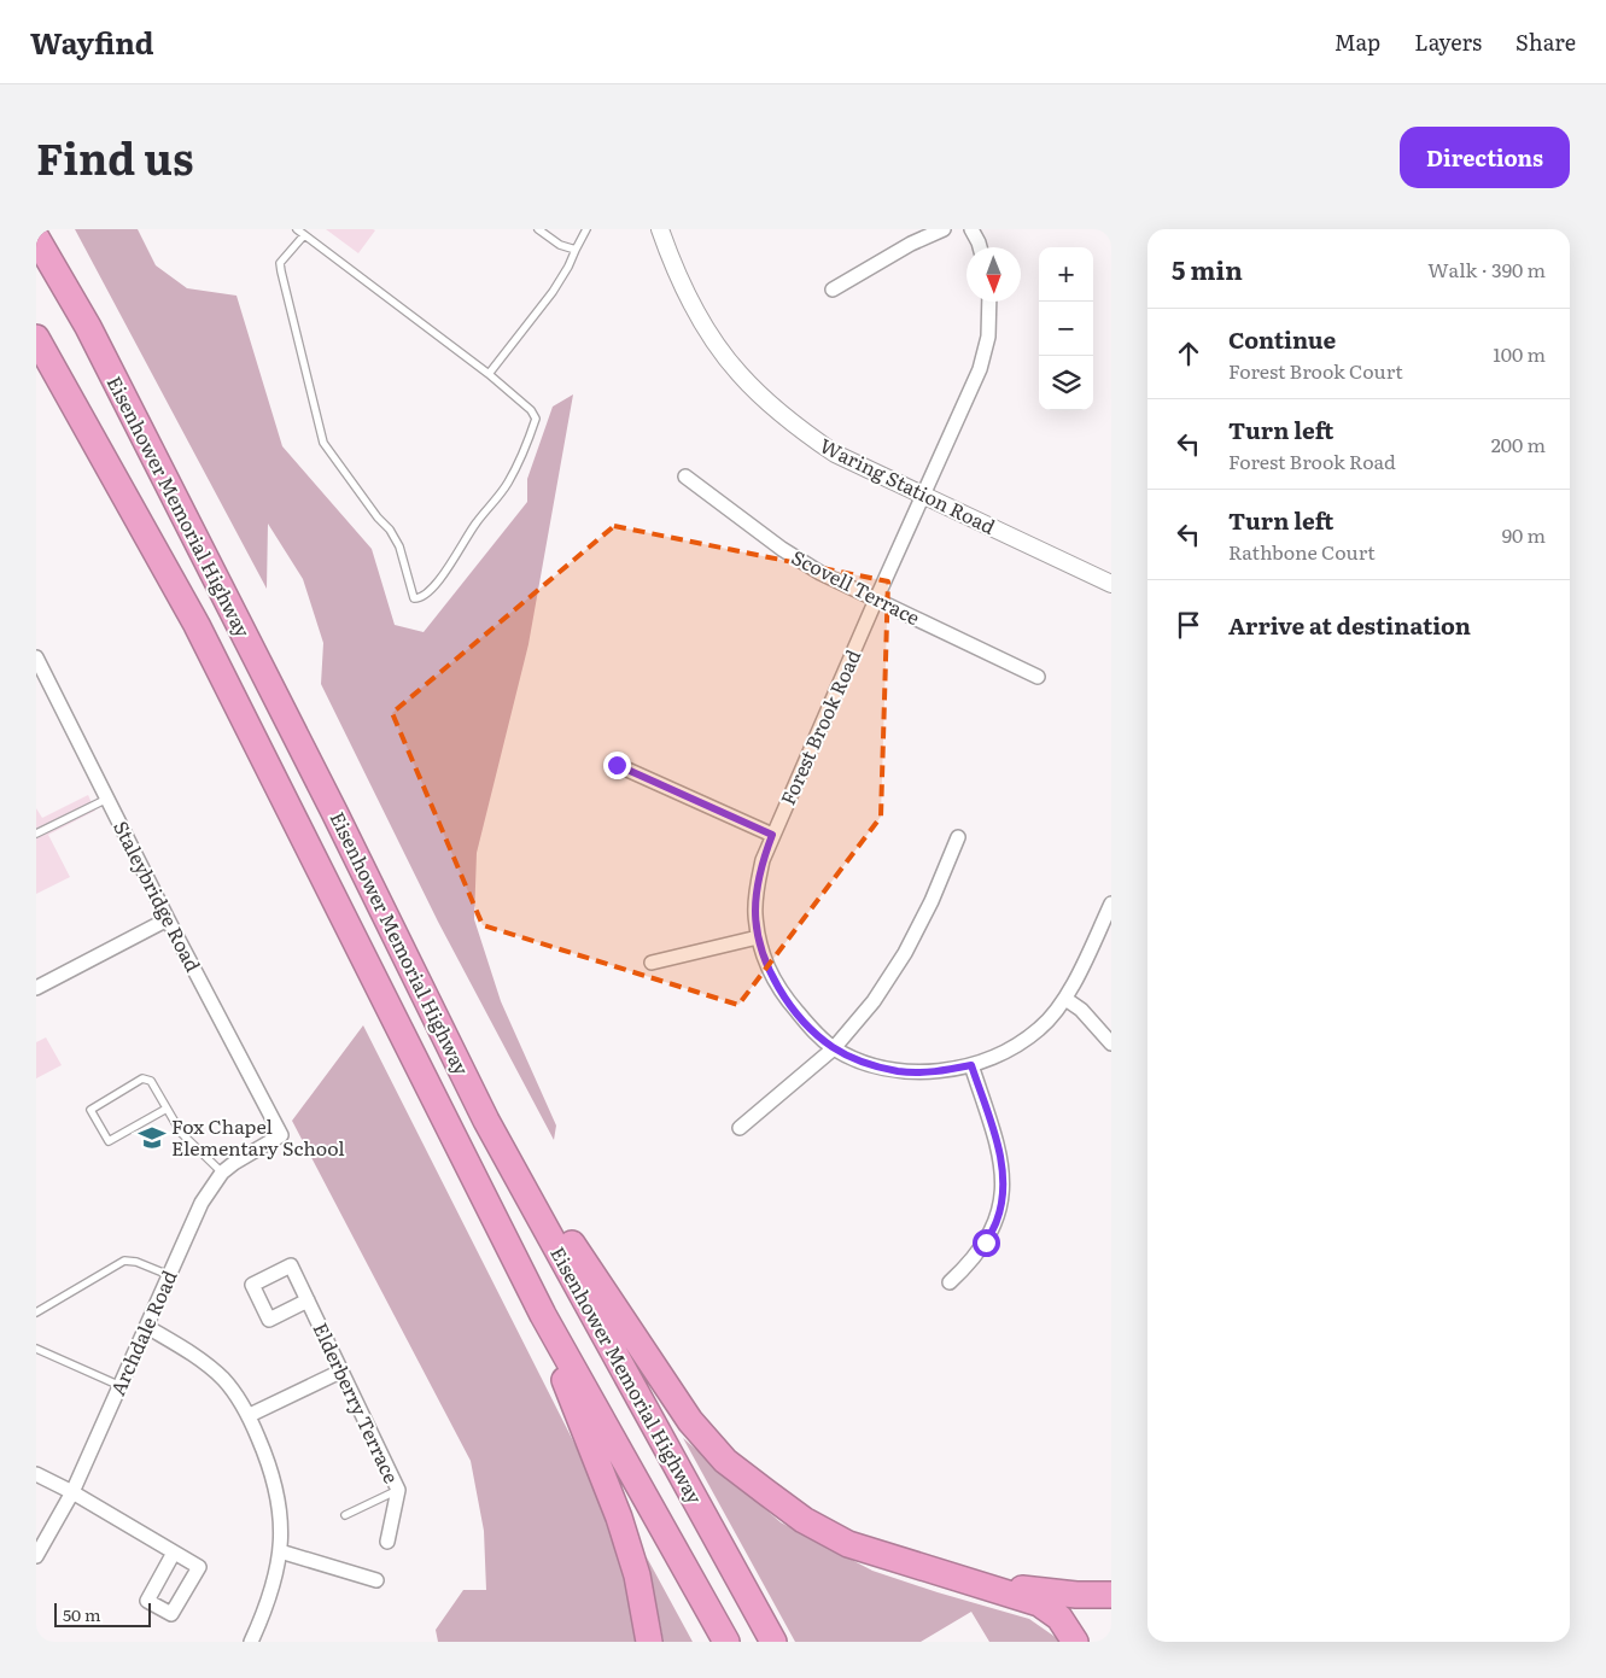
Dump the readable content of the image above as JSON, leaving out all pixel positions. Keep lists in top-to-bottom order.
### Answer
{
  "streets": {
    "highway": ["Eisenhower Memorial Highway"],
    "street": [
      "Waring Station Road",
      "Scovell Terrace",
      "Forest Brook Road",
      "Staleybridge Road",
      "Archdale Road",
      "Elderberry Terrace"
    ]
  },
  "crossings": [
    ["Waring Station Road", "Forest Brook Road"],
    ["Scovell Terrace", "Forest Brook Road"],
    ["Staleybridge Road", "Archdale Road"]
  ],
  "places": {
    "school or university": ["Fox Chapel Elementary School"]
  },
  "scale_bar": "50 m",
  "north": "bottom",
  "page": {
    "header": "Wayfind",
    "nav": ["Map", "Layers", "Share"],
    "title": "Find us",
    "buttons": "Directions",
    "heading": ["5 min", "Walk · 390 m"],
    "map_buttons": ["+", "−"],
    "list": [
      ["Continue", "Forest Brook Court", "100 m"],
      ["Turn left", "Forest Brook Road", "200 m"],
      ["Turn left", "Rathbone Court", "90 m"],
      "Arrive at destination"
    ],
    "scale": "50 m"
  }
}
